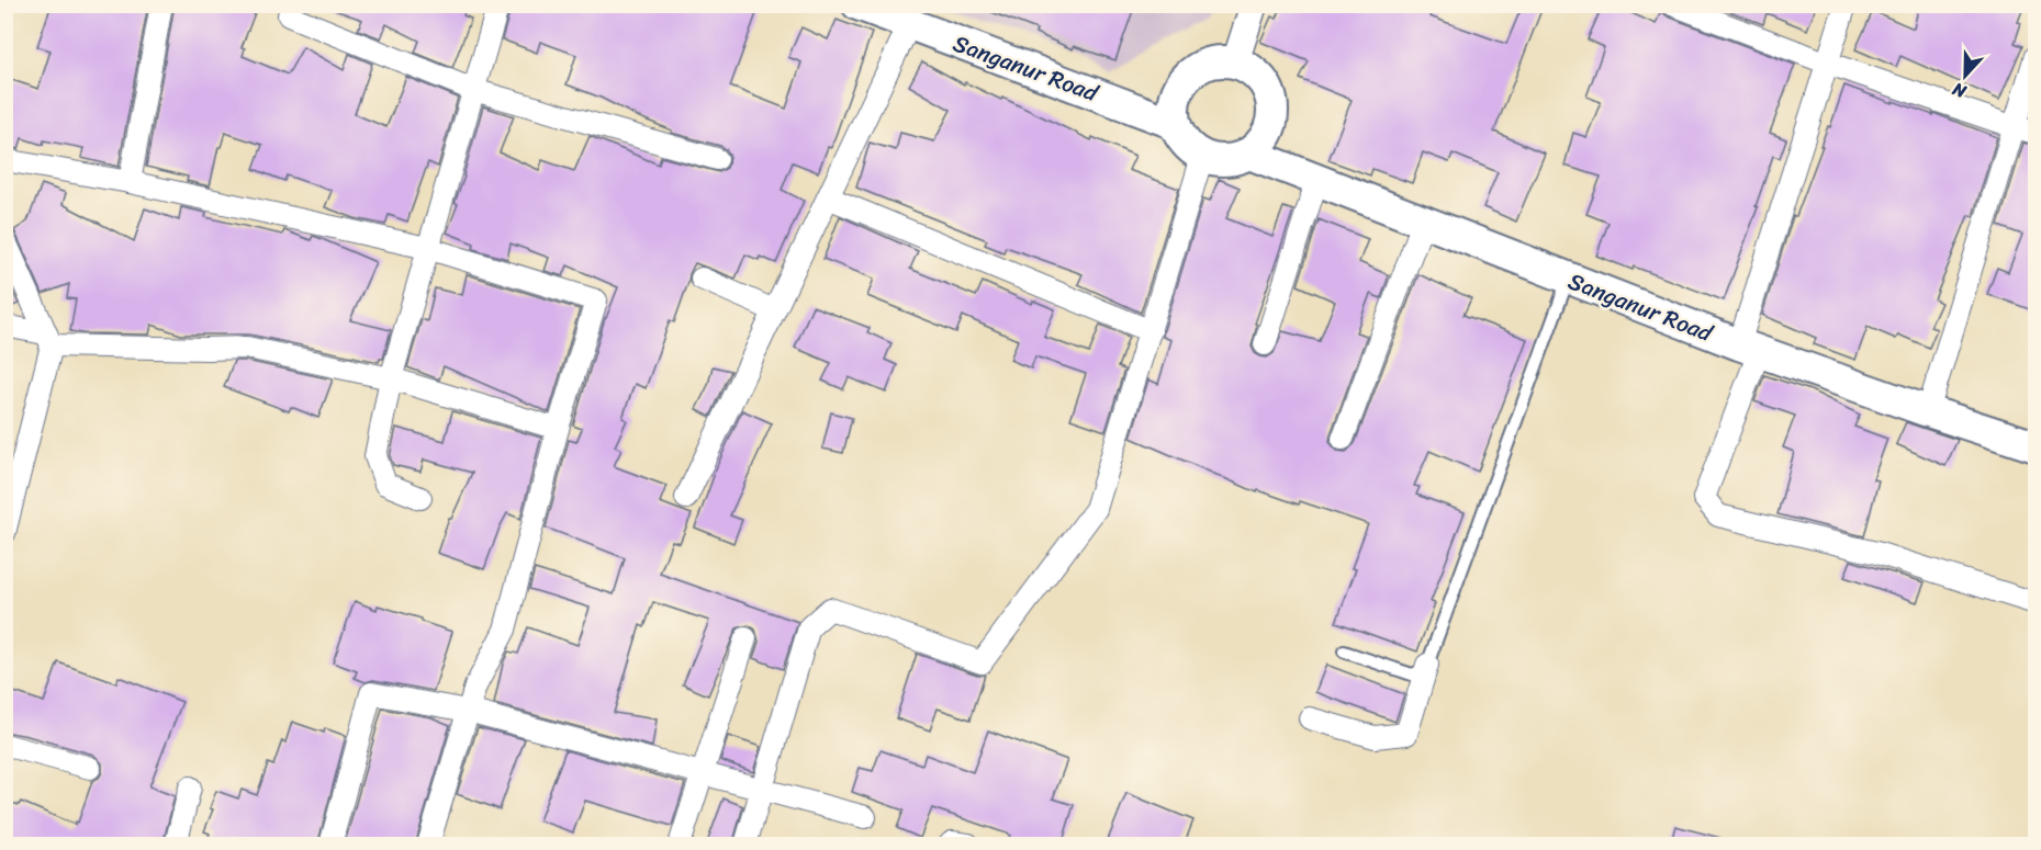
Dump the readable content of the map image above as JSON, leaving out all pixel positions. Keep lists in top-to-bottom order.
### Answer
{
  "streets": {
    "main road": ["Sanganur Road"]
  },
  "north": "bottom"
}
